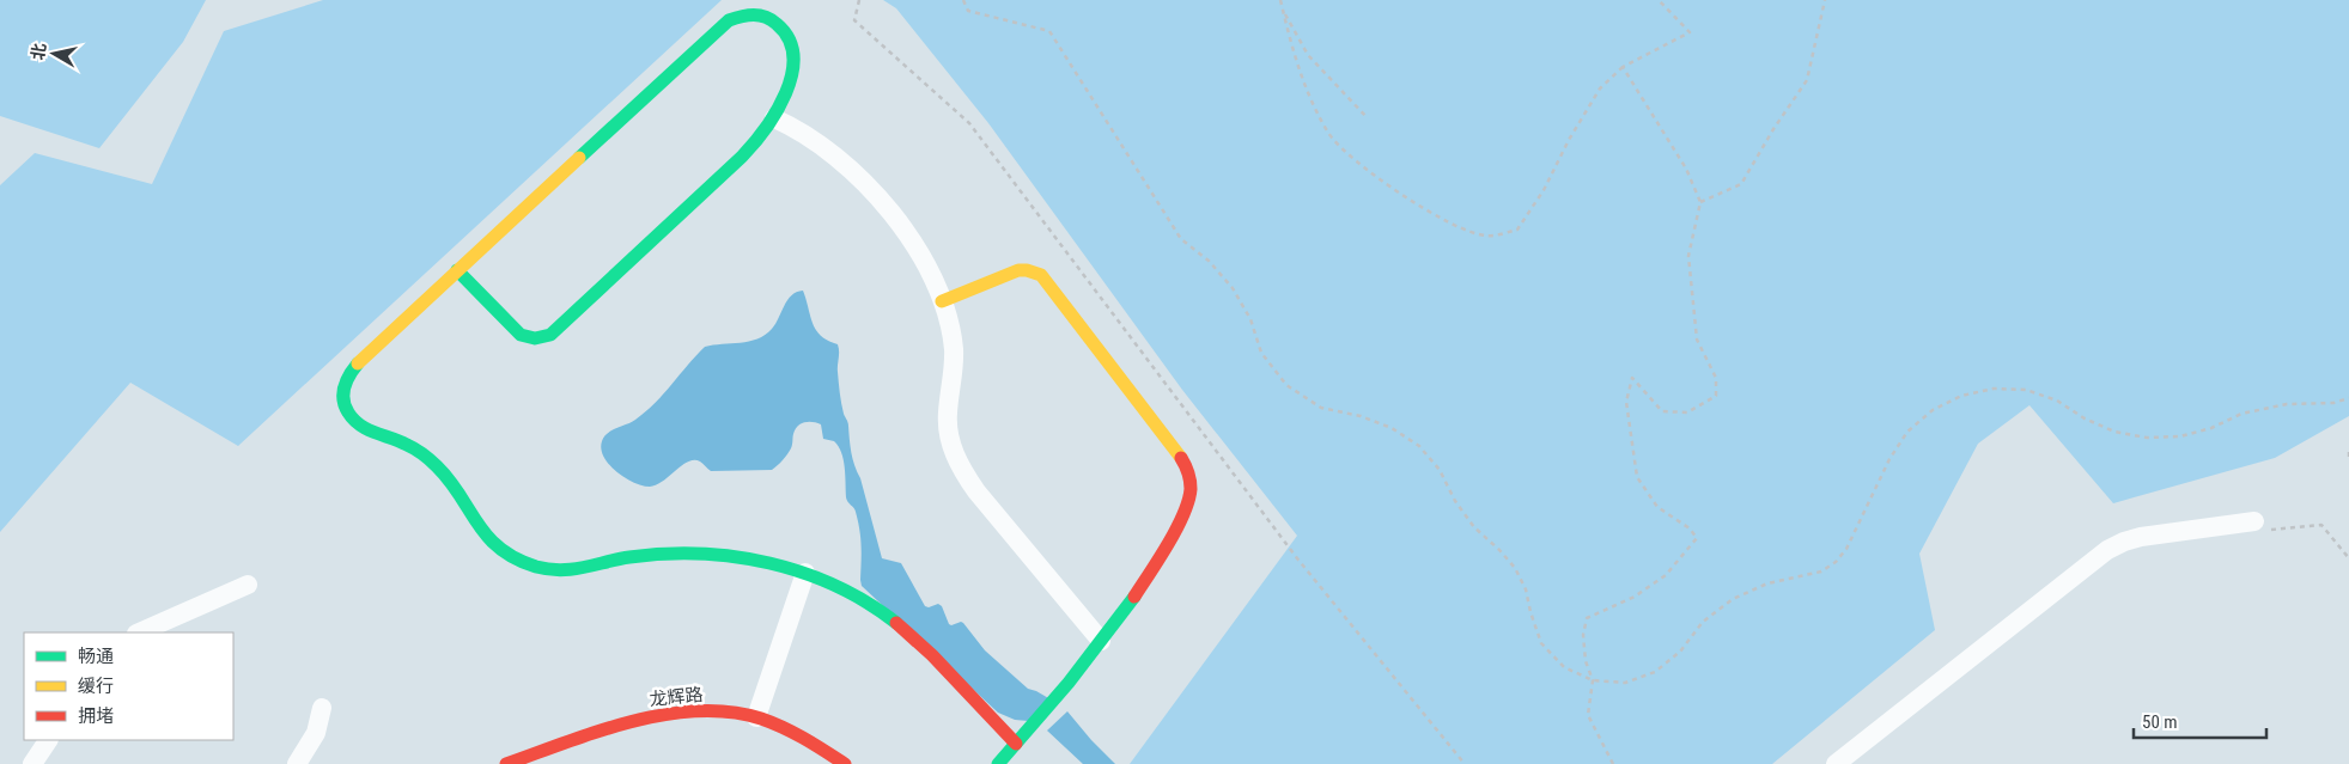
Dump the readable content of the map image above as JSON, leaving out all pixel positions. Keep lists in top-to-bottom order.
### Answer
{
  "streets": {
    "street": ["龙辉路"]
  },
  "legend": ["畅通", "缓行", "拥堵"],
  "scale_bar": "50 m",
  "north": "left"
}
